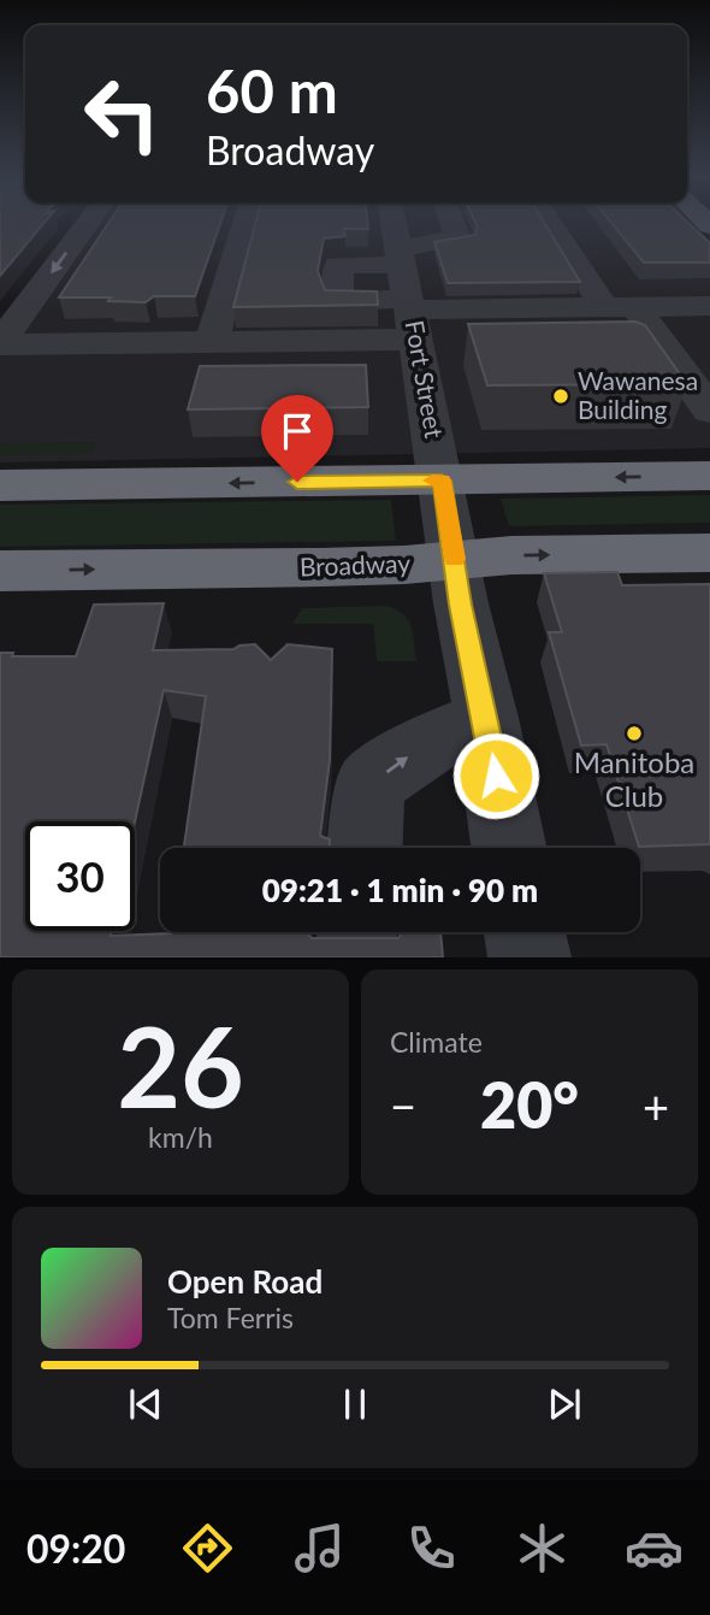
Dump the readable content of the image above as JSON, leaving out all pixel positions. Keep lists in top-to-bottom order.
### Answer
{
  "streets": {
    "highway": ["Broadway"],
    "street": ["Fort Street"]
  },
  "crossings": [
    ["Fort Street", "Broadway"]
  ],
  "places": ["Wawanesa Building", "Manitoba Club"],
  "page": {
    "turn": ["60 m", "Broadway"],
    "limit": "30",
    "trip": "09:21 · 1 min · 90 m",
    "tile": [
      ["26", "km/h"],
      "Climate"
    ],
    "heat": ["−", "20°", "+"],
    "song": ["Open Road", "Tom Ferris"],
    "tabs": "09:20"
  }
}
